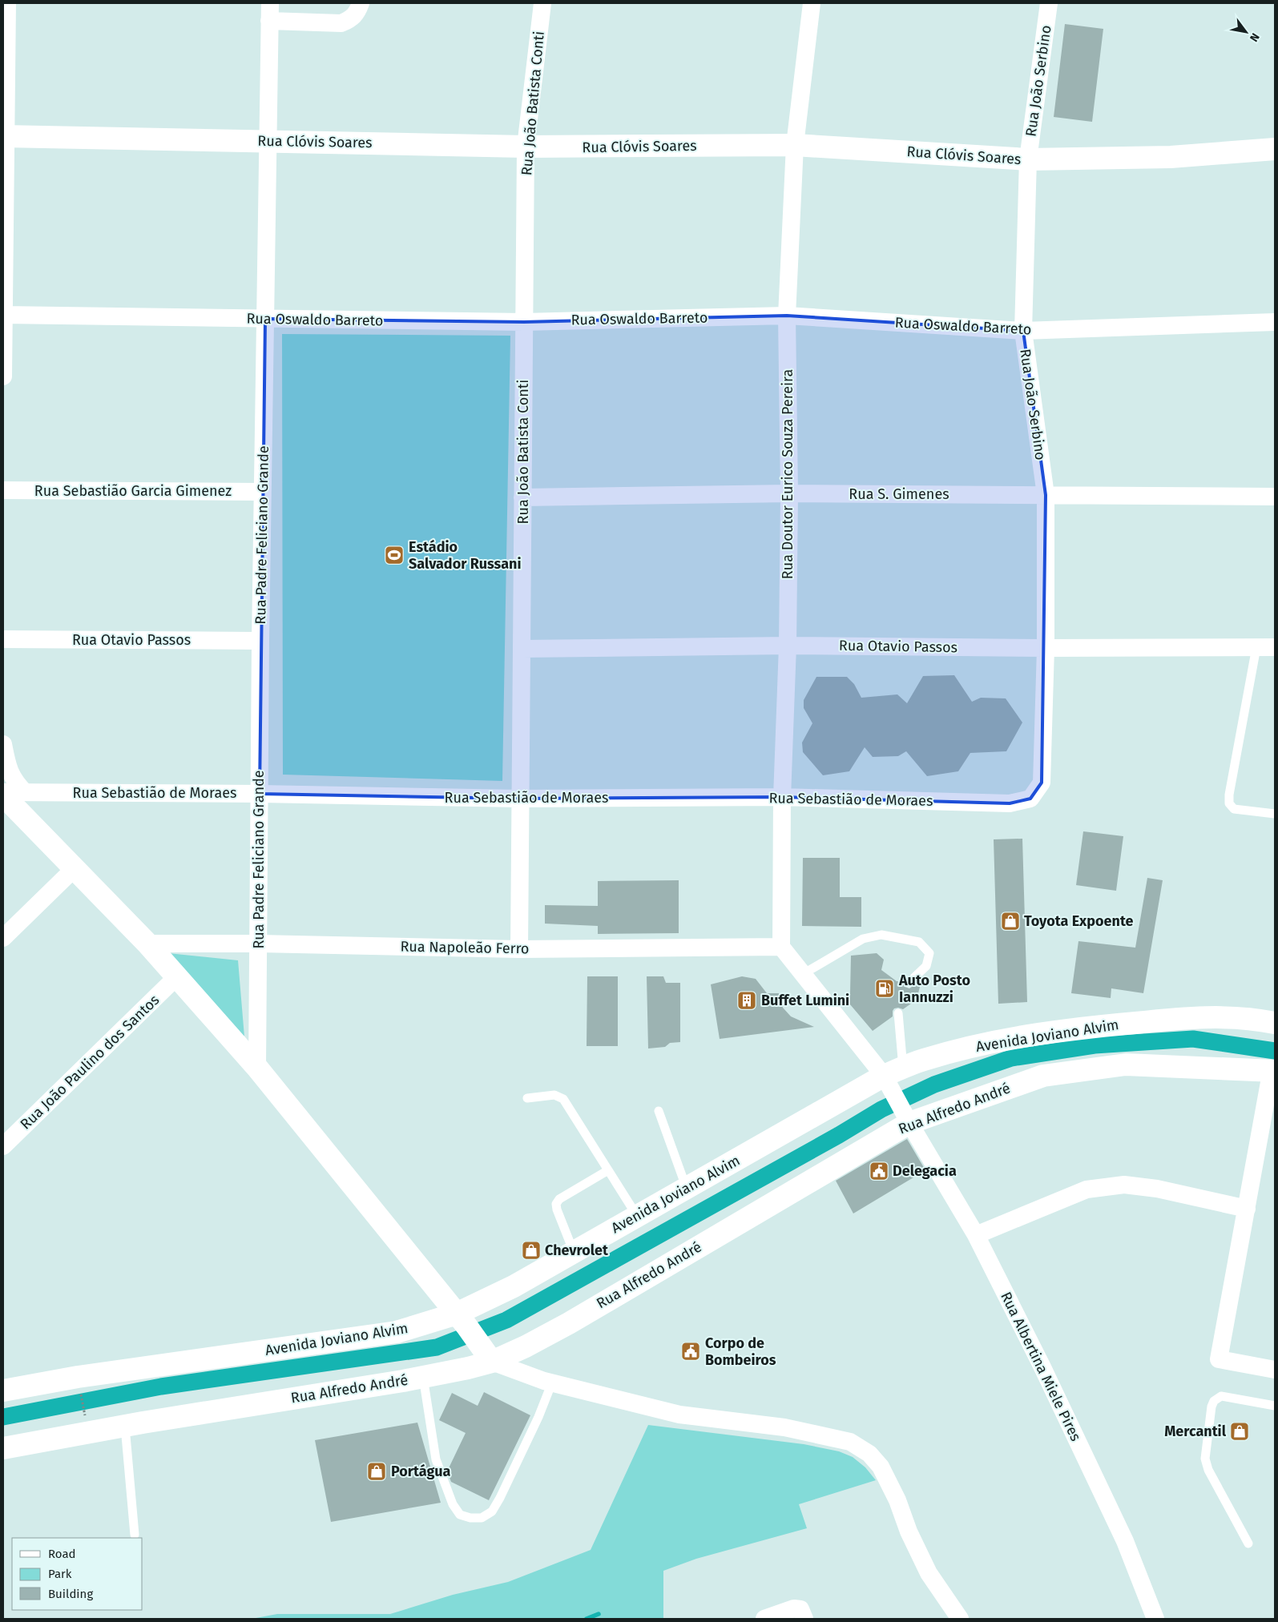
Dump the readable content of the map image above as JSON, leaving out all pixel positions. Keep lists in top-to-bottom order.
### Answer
{
  "streets": {
    "main road": ["Rua Clóvis Soares", "Avenida Joviano Alvim", "Rua Alfredo André"],
    "street": [
      "Rua João Serbino",
      "Rua João Batista Conti",
      "Rua Oswaldo Barreto",
      "Rua Doutor Eurico Souza Pereira",
      "Rua Sebastião Garcia Gimenez",
      "Rua S. Gimenes",
      "Rua Padre Feliciano Grande",
      "Rua Otavio Passos",
      "Rua Sebastião de Moraes",
      "Rua Napoleão Ferro",
      "Rua João Paulino dos Santos",
      "Rua Albertina Miele Pires"
    ]
  },
  "crossings": [
    ["Rua João Serbino", "Rua Clóvis Soares"],
    ["Rua João Serbino", "Rua Oswaldo Barreto"],
    ["Rua João Serbino", "Rua S. Gimenes"],
    ["Rua João Serbino", "Rua Otavio Passos"],
    ["Rua João Serbino", "Rua Sebastião de Moraes"],
    ["Rua João Batista Conti", "Rua Clóvis Soares"],
    ["Rua João Batista Conti", "Rua Oswaldo Barreto"],
    ["Rua João Batista Conti", "Rua S. Gimenes"],
    ["Rua João Batista Conti", "Rua Otavio Passos"],
    ["Rua João Batista Conti", "Rua Sebastião de Moraes"],
    ["Rua João Batista Conti", "Rua Napoleão Ferro"],
    ["Rua Clóvis Soares", "Rua Doutor Eurico Souza Pereira"],
    ["Rua Clóvis Soares", "Rua Padre Feliciano Grande"],
    ["Rua Oswaldo Barreto", "Rua Doutor Eurico Souza Pereira"],
    ["Rua Oswaldo Barreto", "Rua Padre Feliciano Grande"],
    ["Rua Doutor Eurico Souza Pereira", "Rua S. Gimenes"],
    ["Rua Doutor Eurico Souza Pereira", "Rua Otavio Passos"],
    ["Rua Doutor Eurico Souza Pereira", "Rua Sebastião de Moraes"],
    ["Rua Doutor Eurico Souza Pereira", "Rua Napoleão Ferro"],
    ["Rua Doutor Eurico Souza Pereira", "Rua Albertina Miele Pires"],
    ["Rua Sebastião Garcia Gimenez", "Rua Padre Feliciano Grande"],
    ["Rua Padre Feliciano Grande", "Rua Otavio Passos"],
    ["Rua Padre Feliciano Grande", "Rua Sebastião de Moraes"],
    ["Rua Padre Feliciano Grande", "Rua Napoleão Ferro"],
    ["Rua Napoleão Ferro", "Rua Albertina Miele Pires"],
    ["Avenida Joviano Alvim", "Rua Albertina Miele Pires"],
    ["Rua Alfredo André", "Rua Albertina Miele Pires"]
  ],
  "places": {
    "sports": ["Estádio Salvador Russani"],
    "shop": [
      "Toyota Expoente",
      "Chevrolet",
      "Mercantil",
      "Portágua"
    ],
    "fuel station": ["Auto Posto Iannuzzi"],
    "building": ["Buffet Lumini"],
    "public building": ["Delegacia", "Corpo de Bombeiros"]
  },
  "legend": ["Road", "Park", "Building"],
  "north": "bottom right"
}
